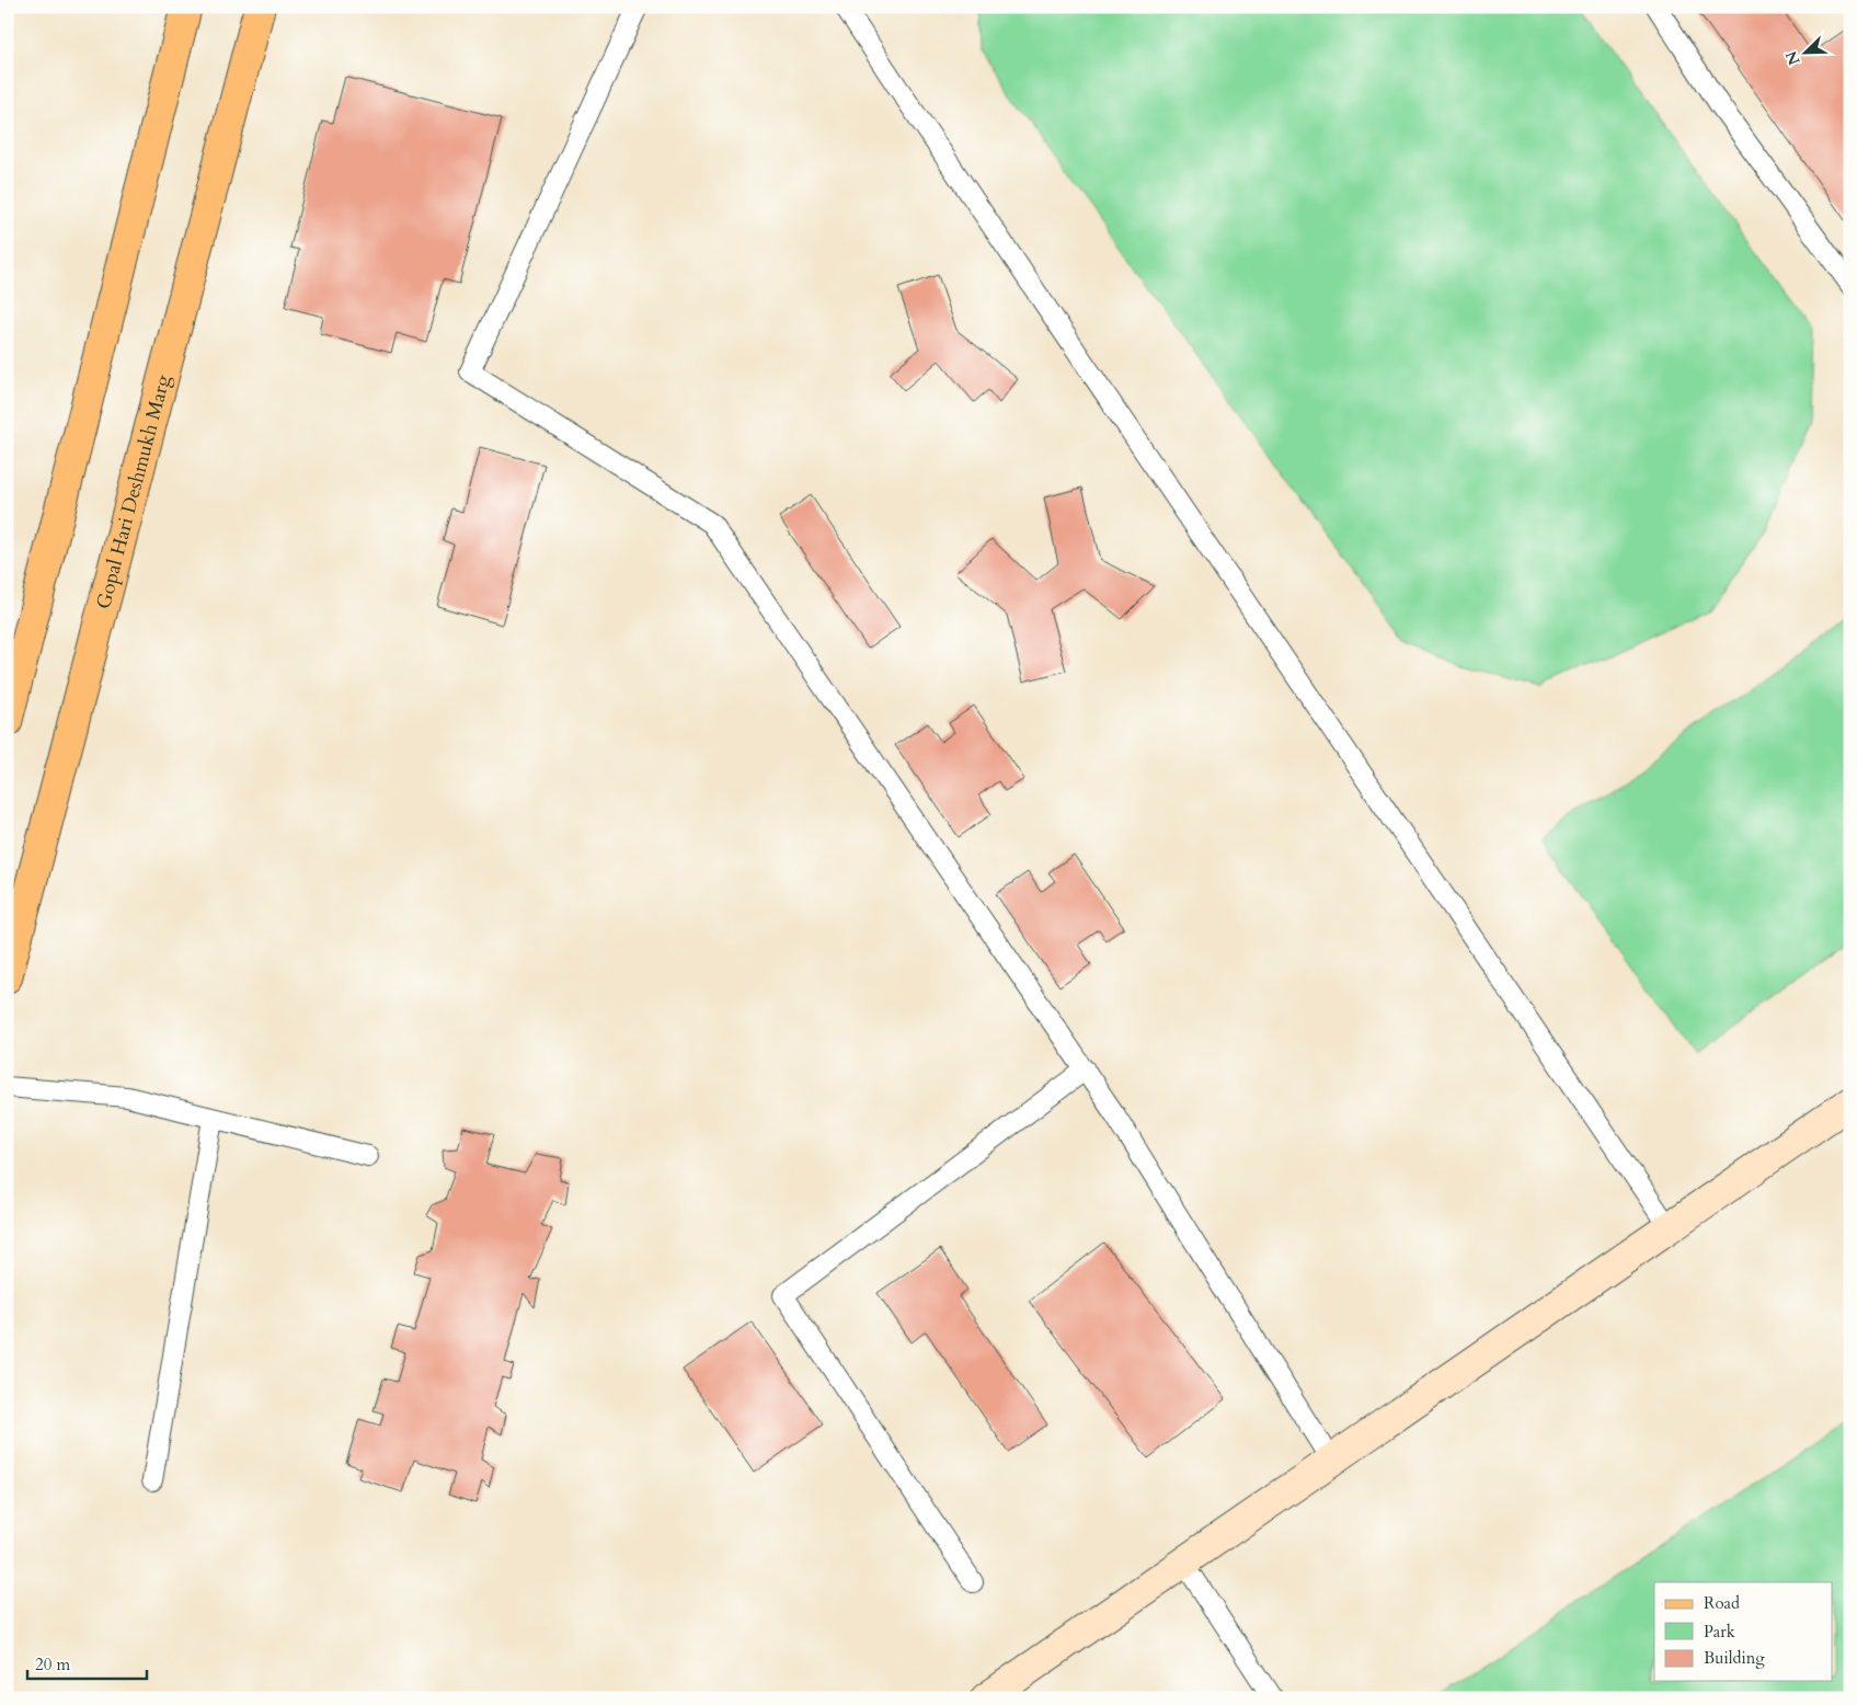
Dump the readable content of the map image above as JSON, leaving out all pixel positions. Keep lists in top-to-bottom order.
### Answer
{
  "streets": {
    "main road": ["Gopal Hari Deshmukh Marg"]
  },
  "legend": ["Road", "Park", "Building"],
  "scale_bar": "20 m",
  "north": "bottom left"
}
